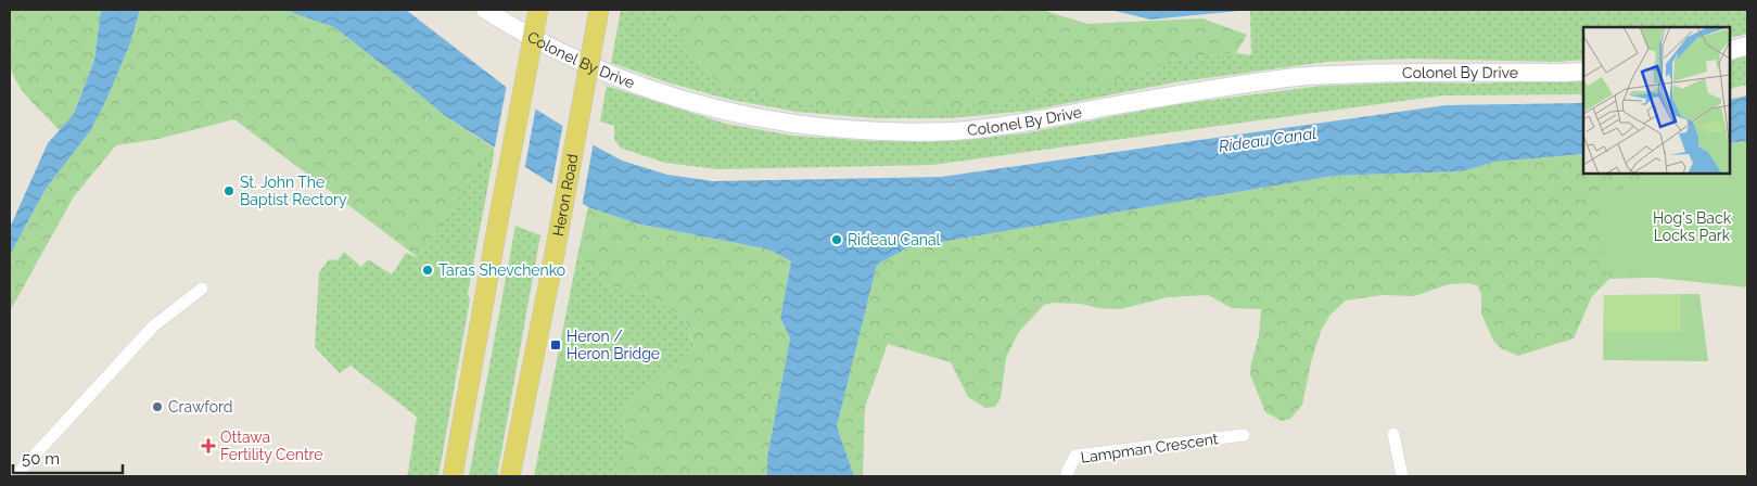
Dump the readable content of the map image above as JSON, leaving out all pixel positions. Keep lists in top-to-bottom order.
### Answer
{
  "streets": {
    "main road": ["Colonel By Drive", "Heron Road"],
    "street": ["Lampman Crescent"]
  },
  "water": ["Rideau Canal"],
  "parks": ["Hog's Back Locks Park"],
  "places": {
    "other": [
      "St. John The Baptist Rectory",
      "Rideau Canal",
      "Taras Shevchenko",
      "Crawford"
    ],
    "transit": ["Heron / Heron Bridge"],
    "health": ["Ottawa Fertility Centre"]
  },
  "scale_bar": "50 m"
}
